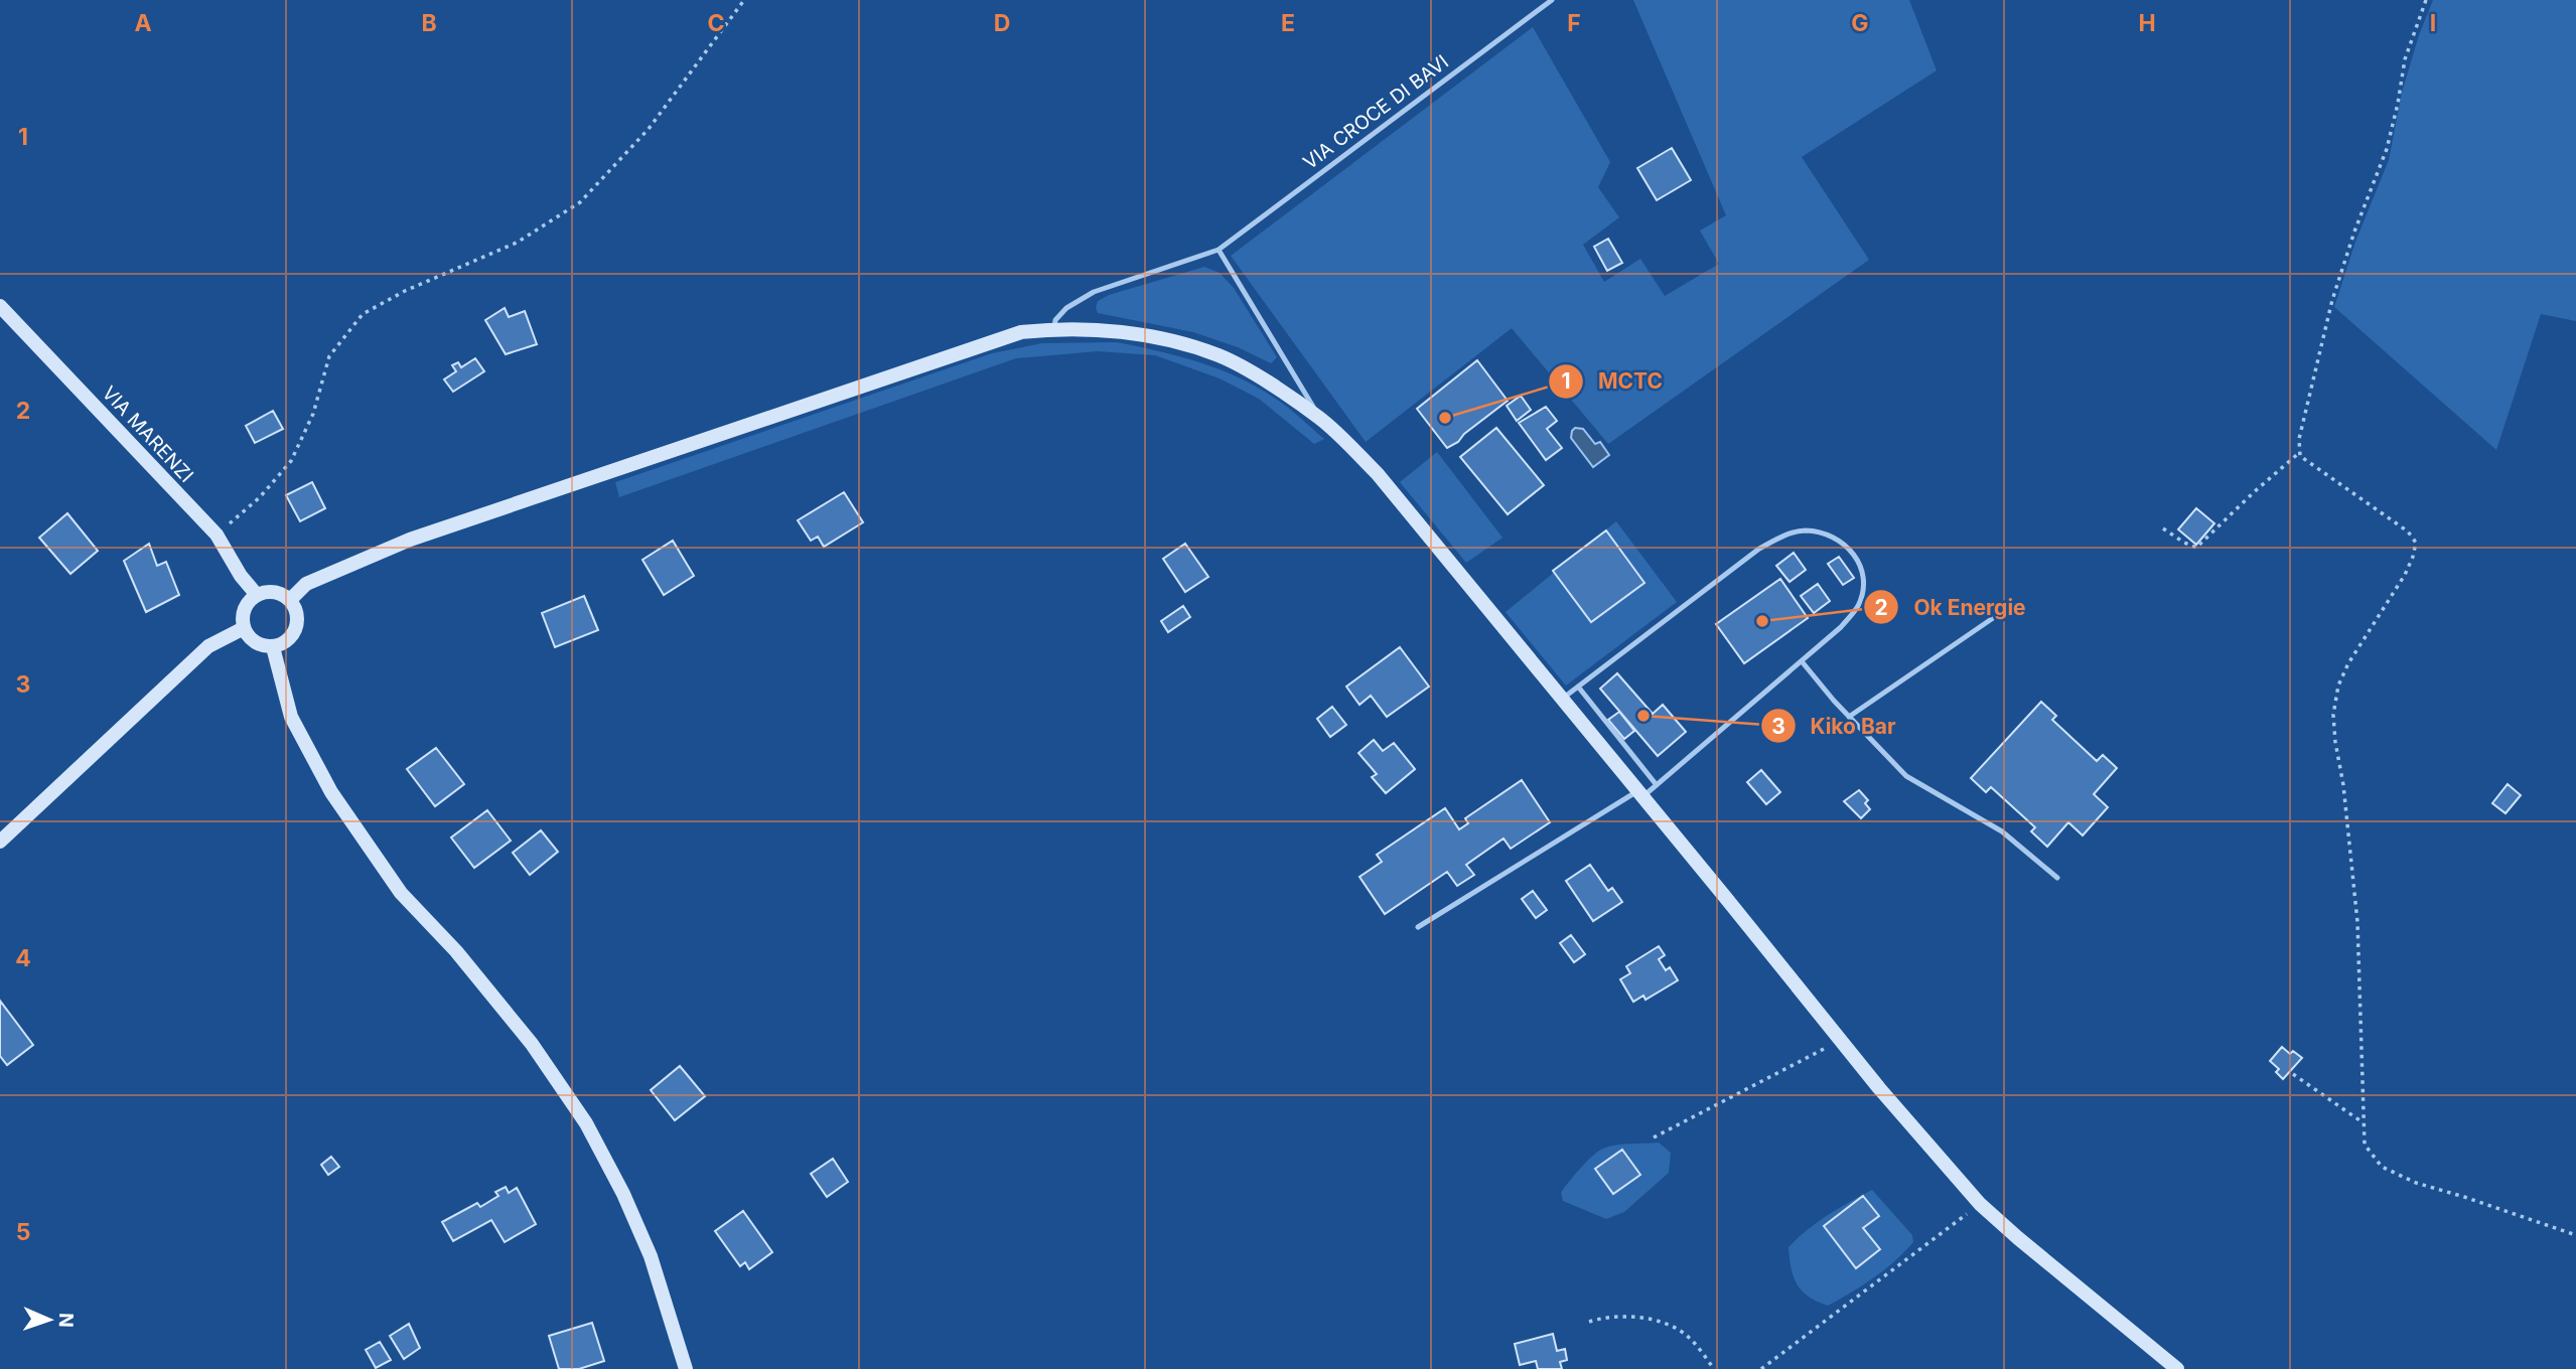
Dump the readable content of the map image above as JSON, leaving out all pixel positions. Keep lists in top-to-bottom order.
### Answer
{
  "streets": {
    "main road": ["VIA MARENZI"],
    "lane": ["VIA CROCE DI BAVI"]
  },
  "places": ["MCTC", "Ok Energie", "Kiko Bar"],
  "north": "right",
  "grid": {
    "columns": [
      "A",
      "B",
      "C",
      "D",
      "E",
      "F",
      "G",
      "H",
      "I"
    ],
    "rows": [
      "1",
      "2",
      "3",
      "4",
      "5"
    ]
  }
}
